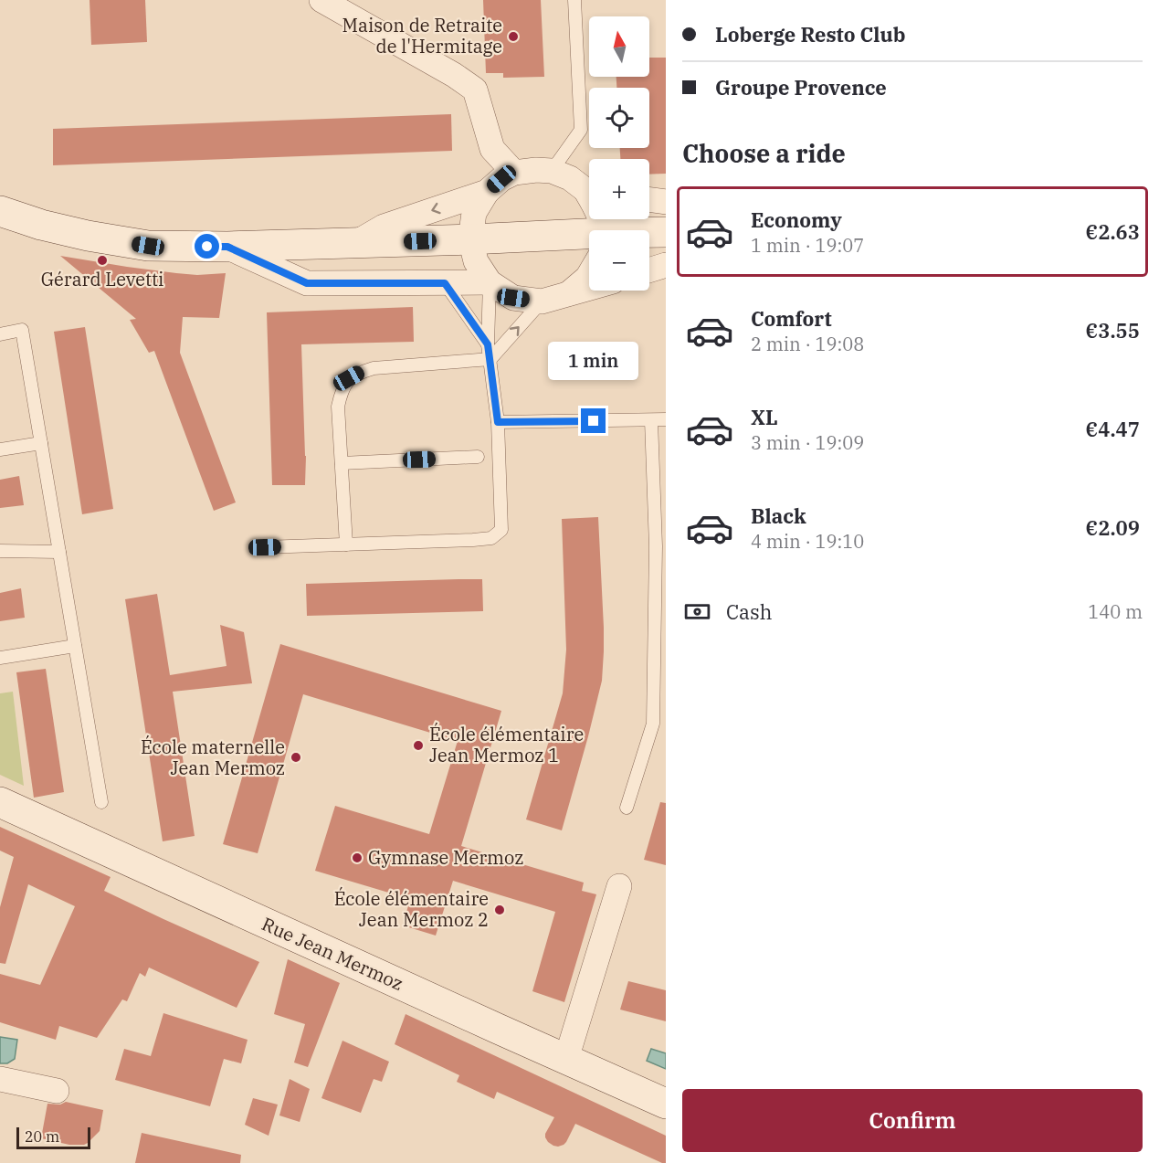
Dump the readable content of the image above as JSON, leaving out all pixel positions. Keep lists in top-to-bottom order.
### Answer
{
  "streets": {
    "main road": ["Rue Jean Mermoz"]
  },
  "places": [
    "Maison de Retraite de l'Hermitage",
    "Gérard Levetti",
    "École élémentaire Jean Mermoz 1",
    "École maternelle Jean Mermoz",
    "Gymnase Mermoz",
    "École élémentaire Jean Mermoz 2"
  ],
  "scale_bar": "20 m",
  "north": "top",
  "page": {
    "banner": ["Loberge Resto Club", "Groupe Provence"],
    "map_buttons": ["+", "−"],
    "heading": "Choose a ride",
    "list": [
      {
        "name": "Economy",
        "note": "1 min · 19:07",
        "value": "€2.63"
      },
      {
        "name": "Comfort",
        "note": "2 min · 19:08",
        "value": "€3.55"
      },
      {
        "name": "XL",
        "note": "3 min · 19:09",
        "value": "€4.47"
      },
      {
        "name": "Black",
        "note": "4 min · 19:10",
        "value": "€2.09"
      }
    ],
    "bubble": "1 min",
    "pay": ["Cash", "140 m"],
    "buttons": "Confirm",
    "scale": "20 m"
  }
}
